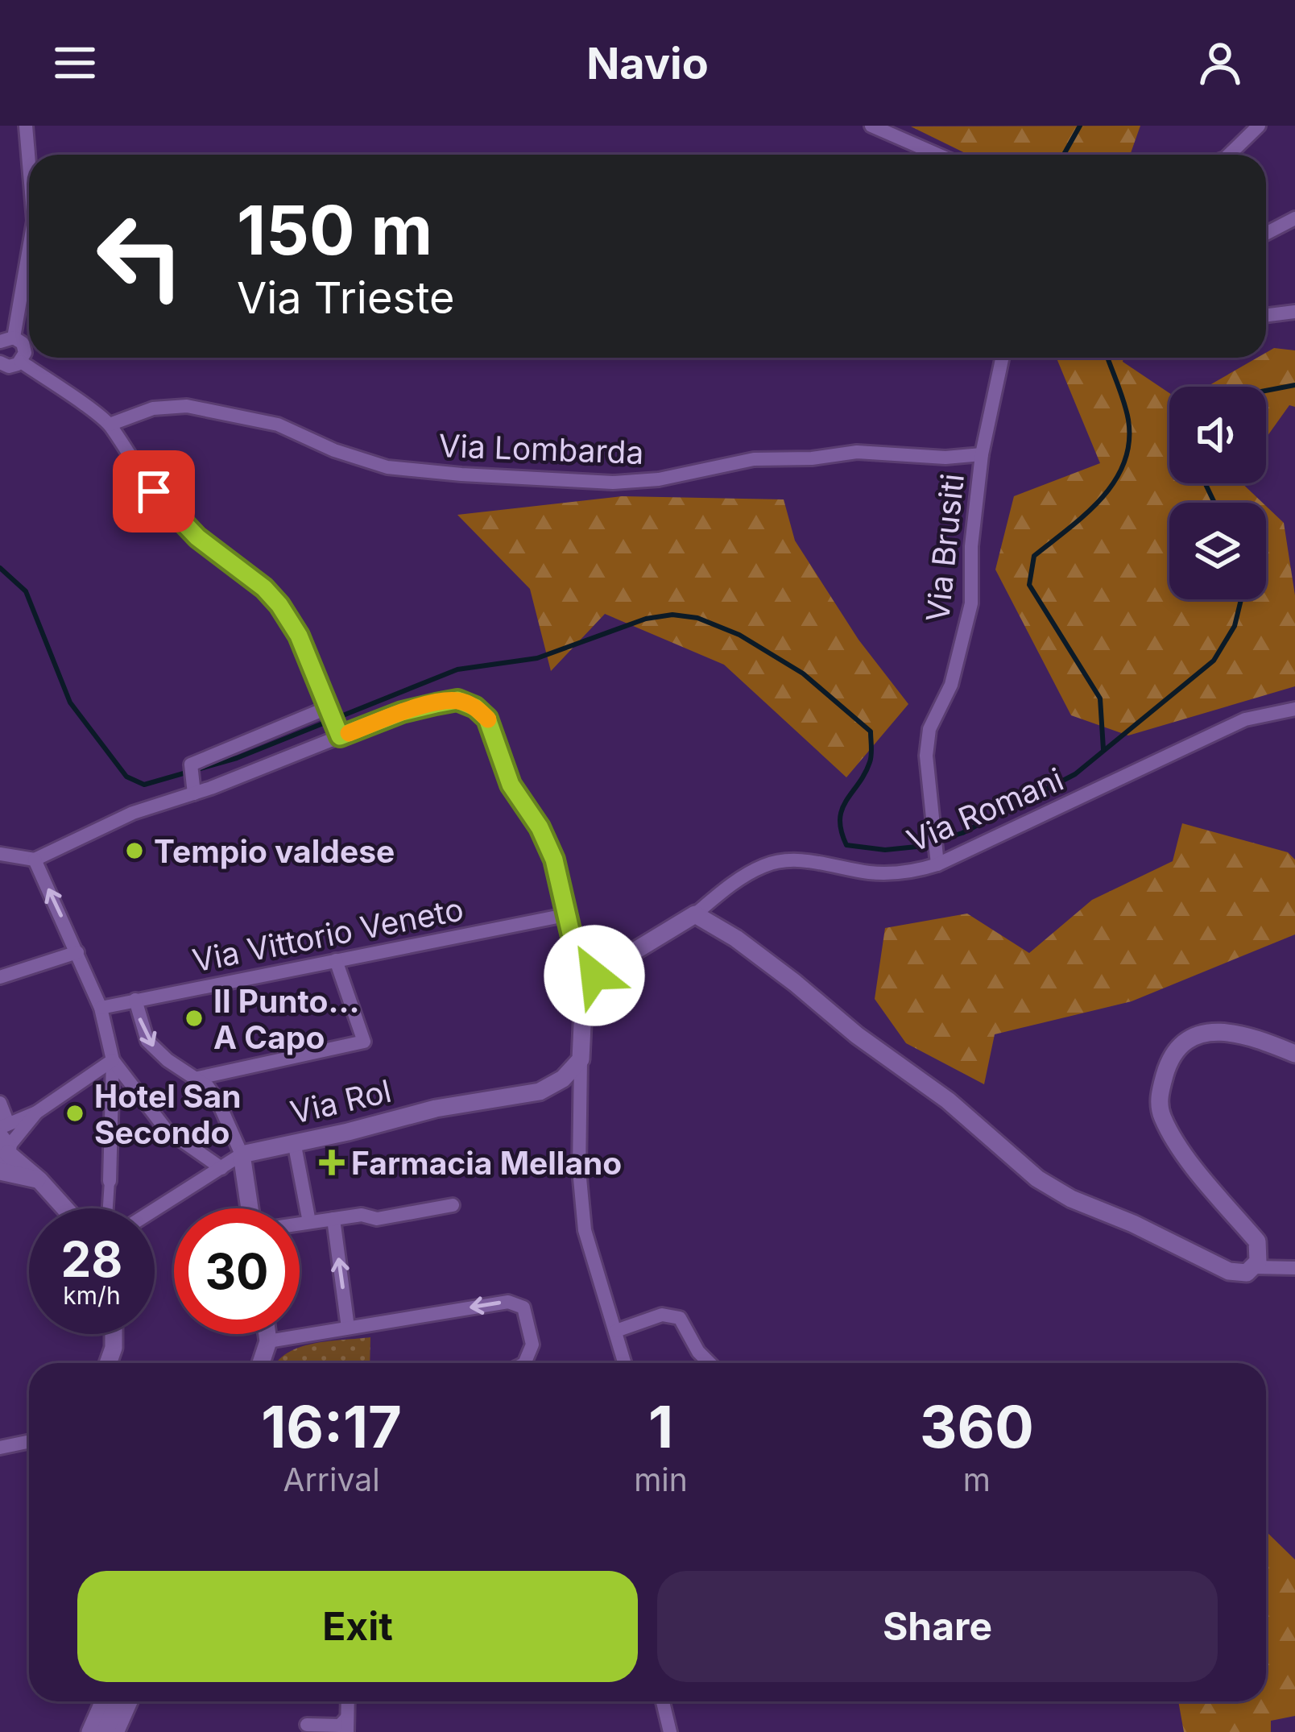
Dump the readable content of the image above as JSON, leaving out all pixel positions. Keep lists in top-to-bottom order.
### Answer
{
  "streets": {
    "street": [
      "Via Lombarda",
      "Via Brusiti",
      "Via Romani",
      "Via Vittorio Veneto",
      "Via Rol"
    ]
  },
  "crossings": [
    ["Via Lombarda", "Via Brusiti"],
    ["Via Brusiti", "Via Romani"]
  ],
  "places": {
    "other": ["Tempio valdese", "Il Punto... A Capo", "Hotel San Secondo"],
    "health": ["Farmacia Mellano"]
  },
  "page": {
    "header": "Navio",
    "turn": ["150 m", "Via Trieste"],
    "speed": "28 km/h",
    "limit": "30",
    "eta": [
      "16:17",
      "Arrival",
      "1",
      "min",
      "360",
      "m"
    ],
    "buttons": ["Exit", "Share"]
  }
}
